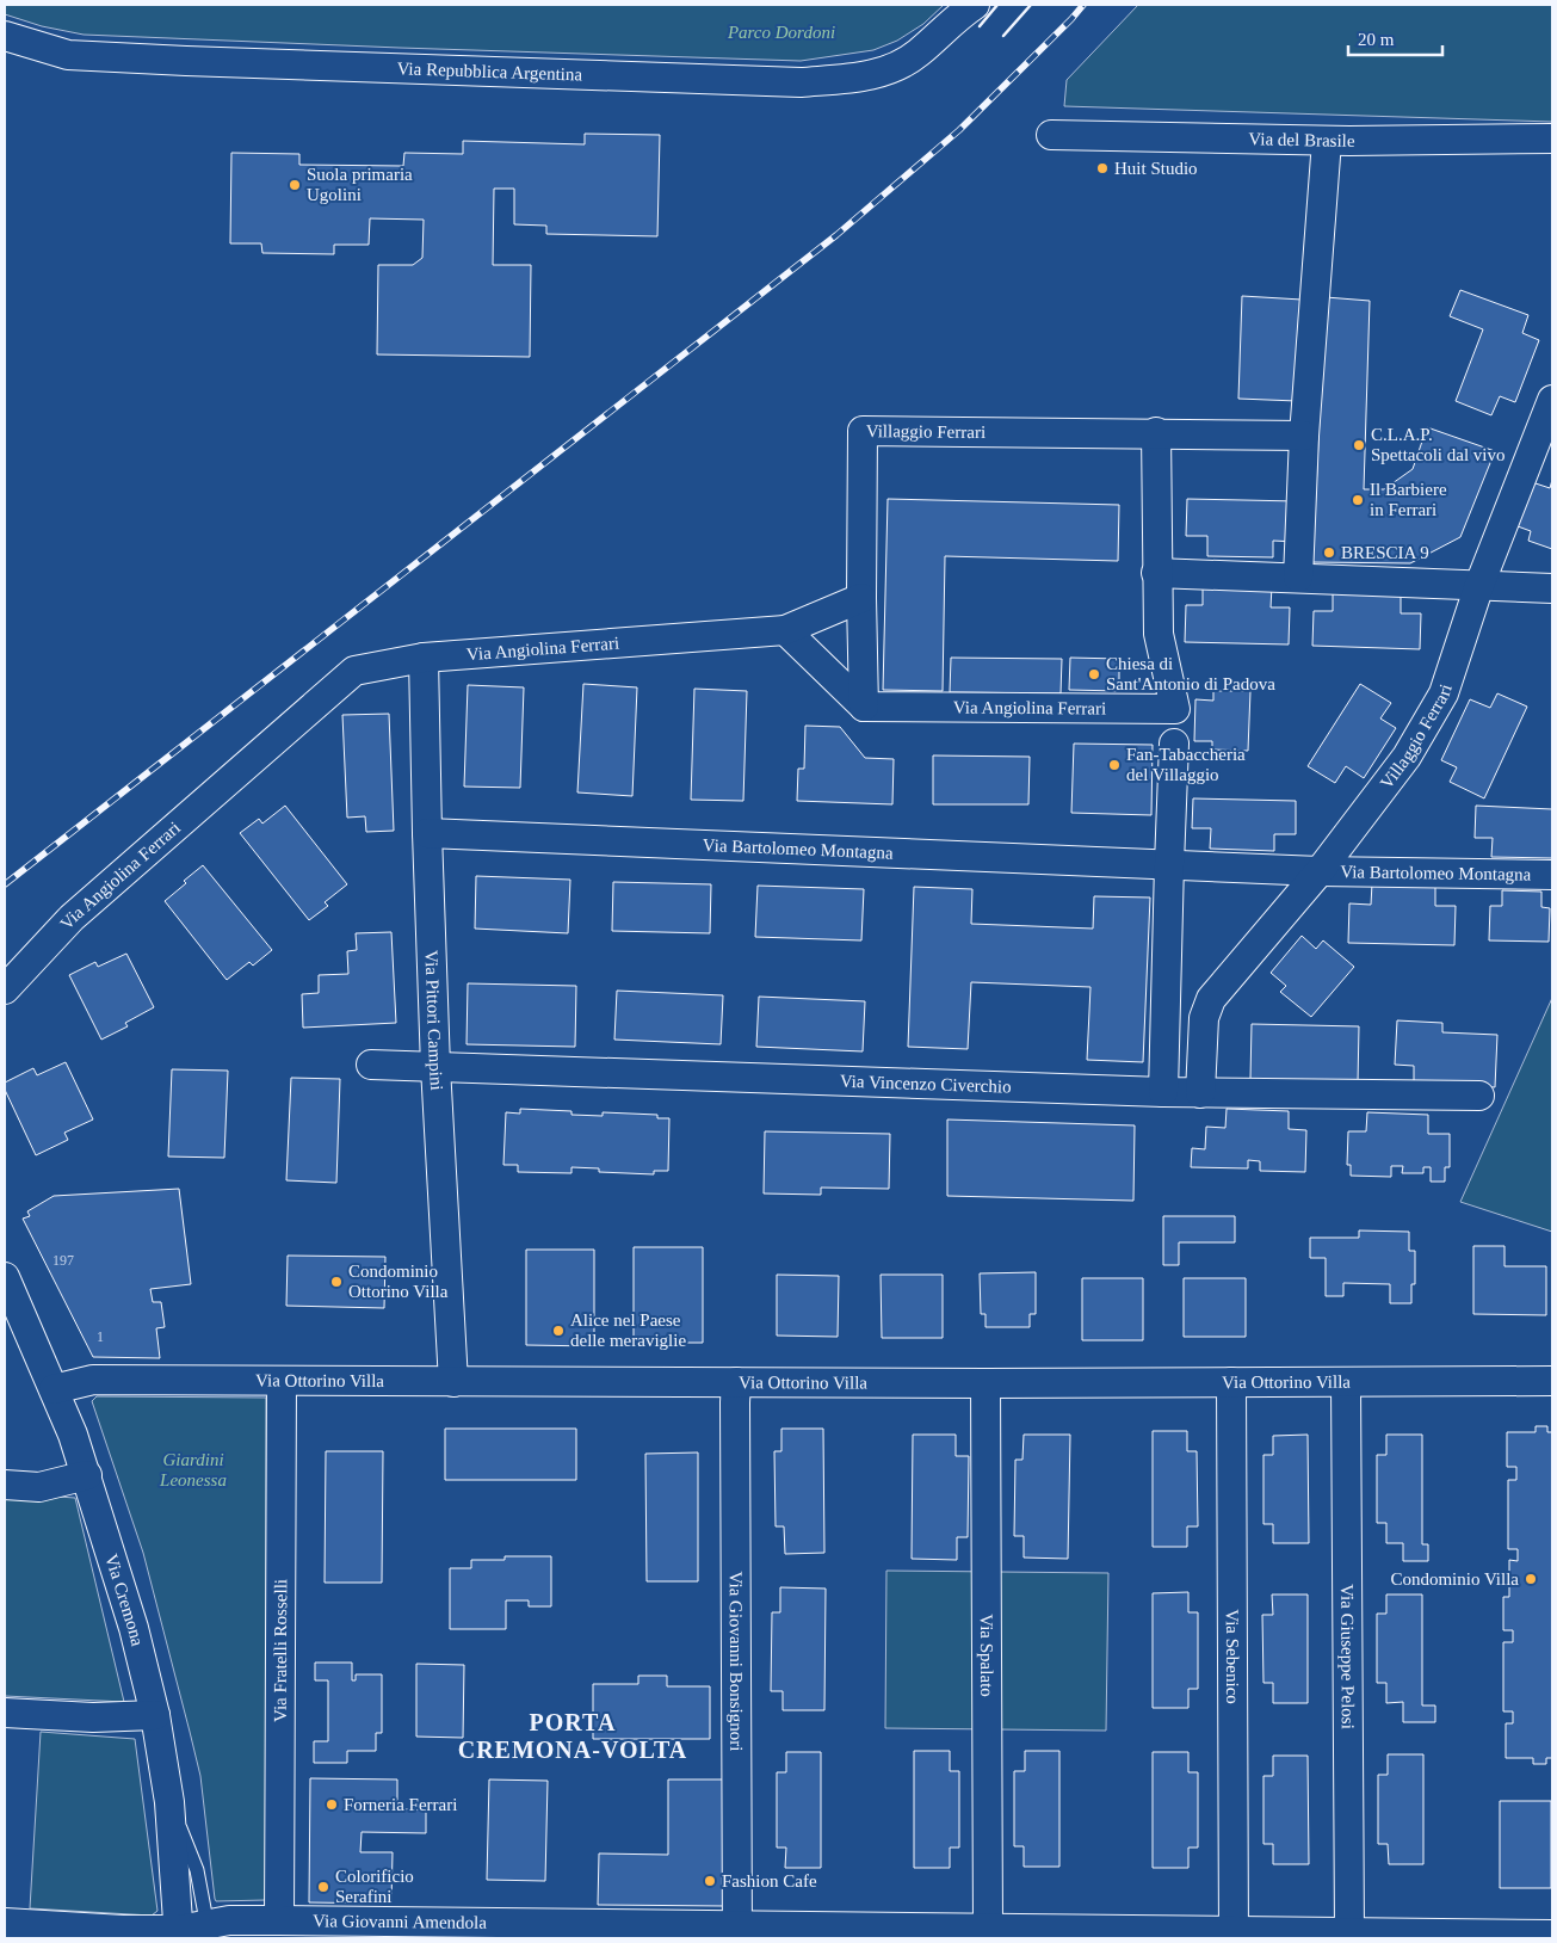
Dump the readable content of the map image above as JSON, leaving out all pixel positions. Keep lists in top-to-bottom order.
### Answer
{
  "streets": {
    "street": [
      "Via Repubblica Argentina",
      "Via del Brasile",
      "Villaggio Ferrari",
      "Via Angiolina Ferrari",
      "Via Bartolomeo Montagna",
      "Via Pittori Campini",
      "Via Vincenzo Civerchio",
      "Via Ottorino Villa",
      "Via Cremona",
      "Via Fratelli Rosselli",
      "Via Spalato",
      "Via Sebenico",
      "Via Giuseppe Pelosi",
      "Via Giovanni Bonsignori",
      "Via Giovanni Amendola"
    ]
  },
  "crossings": [
    ["Villaggio Ferrari", "Via Angiolina Ferrari"],
    ["Villaggio Ferrari", "Via Bartolomeo Montagna"],
    ["Via Angiolina Ferrari", "Via Pittori Campini"],
    ["Via Bartolomeo Montagna", "Via Pittori Campini"],
    ["Via Bartolomeo Montagna", "Via Vincenzo Civerchio"],
    ["Via Pittori Campini", "Via Vincenzo Civerchio"],
    ["Via Pittori Campini", "Via Ottorino Villa"],
    ["Via Ottorino Villa", "Via Cremona"],
    ["Via Ottorino Villa", "Via Fratelli Rosselli"],
    ["Via Ottorino Villa", "Via Spalato"],
    ["Via Ottorino Villa", "Via Sebenico"],
    ["Via Ottorino Villa", "Via Giuseppe Pelosi"],
    ["Via Ottorino Villa", "Via Giovanni Bonsignori"],
    ["Via Cremona", "Via Giovanni Amendola"],
    ["Via Fratelli Rosselli", "Via Giovanni Amendola"],
    ["Via Spalato", "Via Giovanni Amendola"],
    ["Via Sebenico", "Via Giovanni Amendola"],
    ["Via Giuseppe Pelosi", "Via Giovanni Amendola"],
    ["Via Giovanni Bonsignori", "Via Giovanni Amendola"]
  ],
  "districts": ["PORTA CREMONA-VOLTA"],
  "parks": ["Parco Dordoni", "Giardini Leonessa"],
  "places": [
    "Huit Studio",
    "Suola primaria Ugolini",
    "C.L.A.P. Spettacoli dal vivo",
    "Il Barbiere in Ferrari",
    "BRESCIA 9",
    "Chiesa di Sant'Antonio di Padova",
    "Fan-Tabaccheria del Villaggio",
    "Condominio Ottorino Villa",
    "Alice nel Paese delle meraviglie",
    "Condominio Villa",
    "Forneria Ferrari",
    "Fashion Cafe",
    "Colorificio Serafini"
  ],
  "house_numbers": ["197", "1"],
  "scale_bar": "20 m"
}
